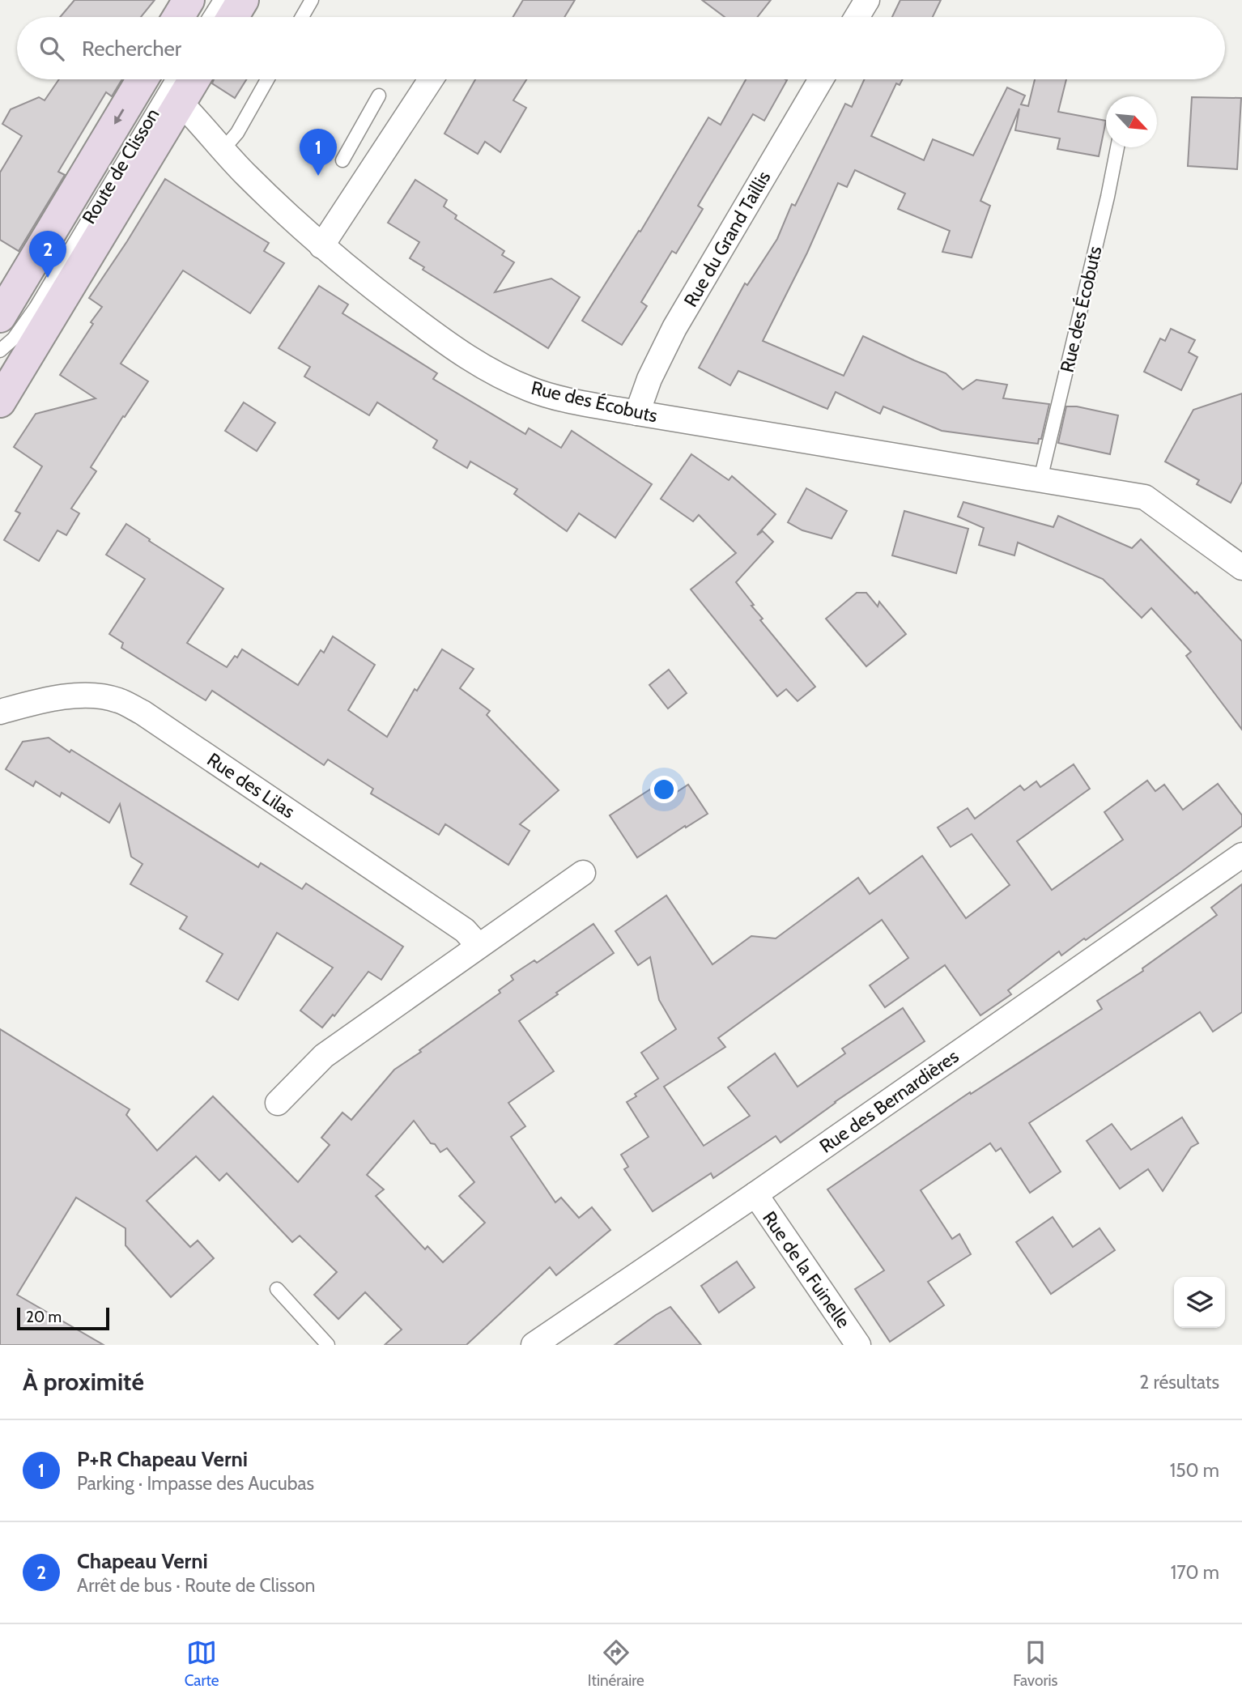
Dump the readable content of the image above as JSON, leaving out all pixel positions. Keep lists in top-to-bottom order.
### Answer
{
  "streets": {
    "main road": ["Route de Clisson"],
    "street": [
      "Rue du Grand Taillis",
      "Rue des Écobuts",
      "Rue des Lilas",
      "Rue des Bernardières",
      "Rue de la Fuinelle"
    ]
  },
  "crossings": [
    ["Route de Clisson", "Rue des Écobuts"],
    ["Rue du Grand Taillis", "Rue des Écobuts"],
    ["Rue des Bernardières", "Rue de la Fuinelle"]
  ],
  "scale_bar": "20 m",
  "north": "bottom right",
  "page": {
    "search": "Rechercher",
    "pins": ["1", "2"],
    "scale": "20 m",
    "heading": ["À proximité", "2 résultats"],
    "list": [
      {
        "mark": "1",
        "name": "P+R Chapeau Verni",
        "note": "Parking · Impasse des Aucubas",
        "value": "150 m"
      },
      {
        "mark": "2",
        "name": "Chapeau Verni",
        "note": "Arrêt de bus · Route de Clisson",
        "value": "170 m"
      }
    ],
    "nav": ["Carte", "Itinéraire", "Favoris"]
  }
}
